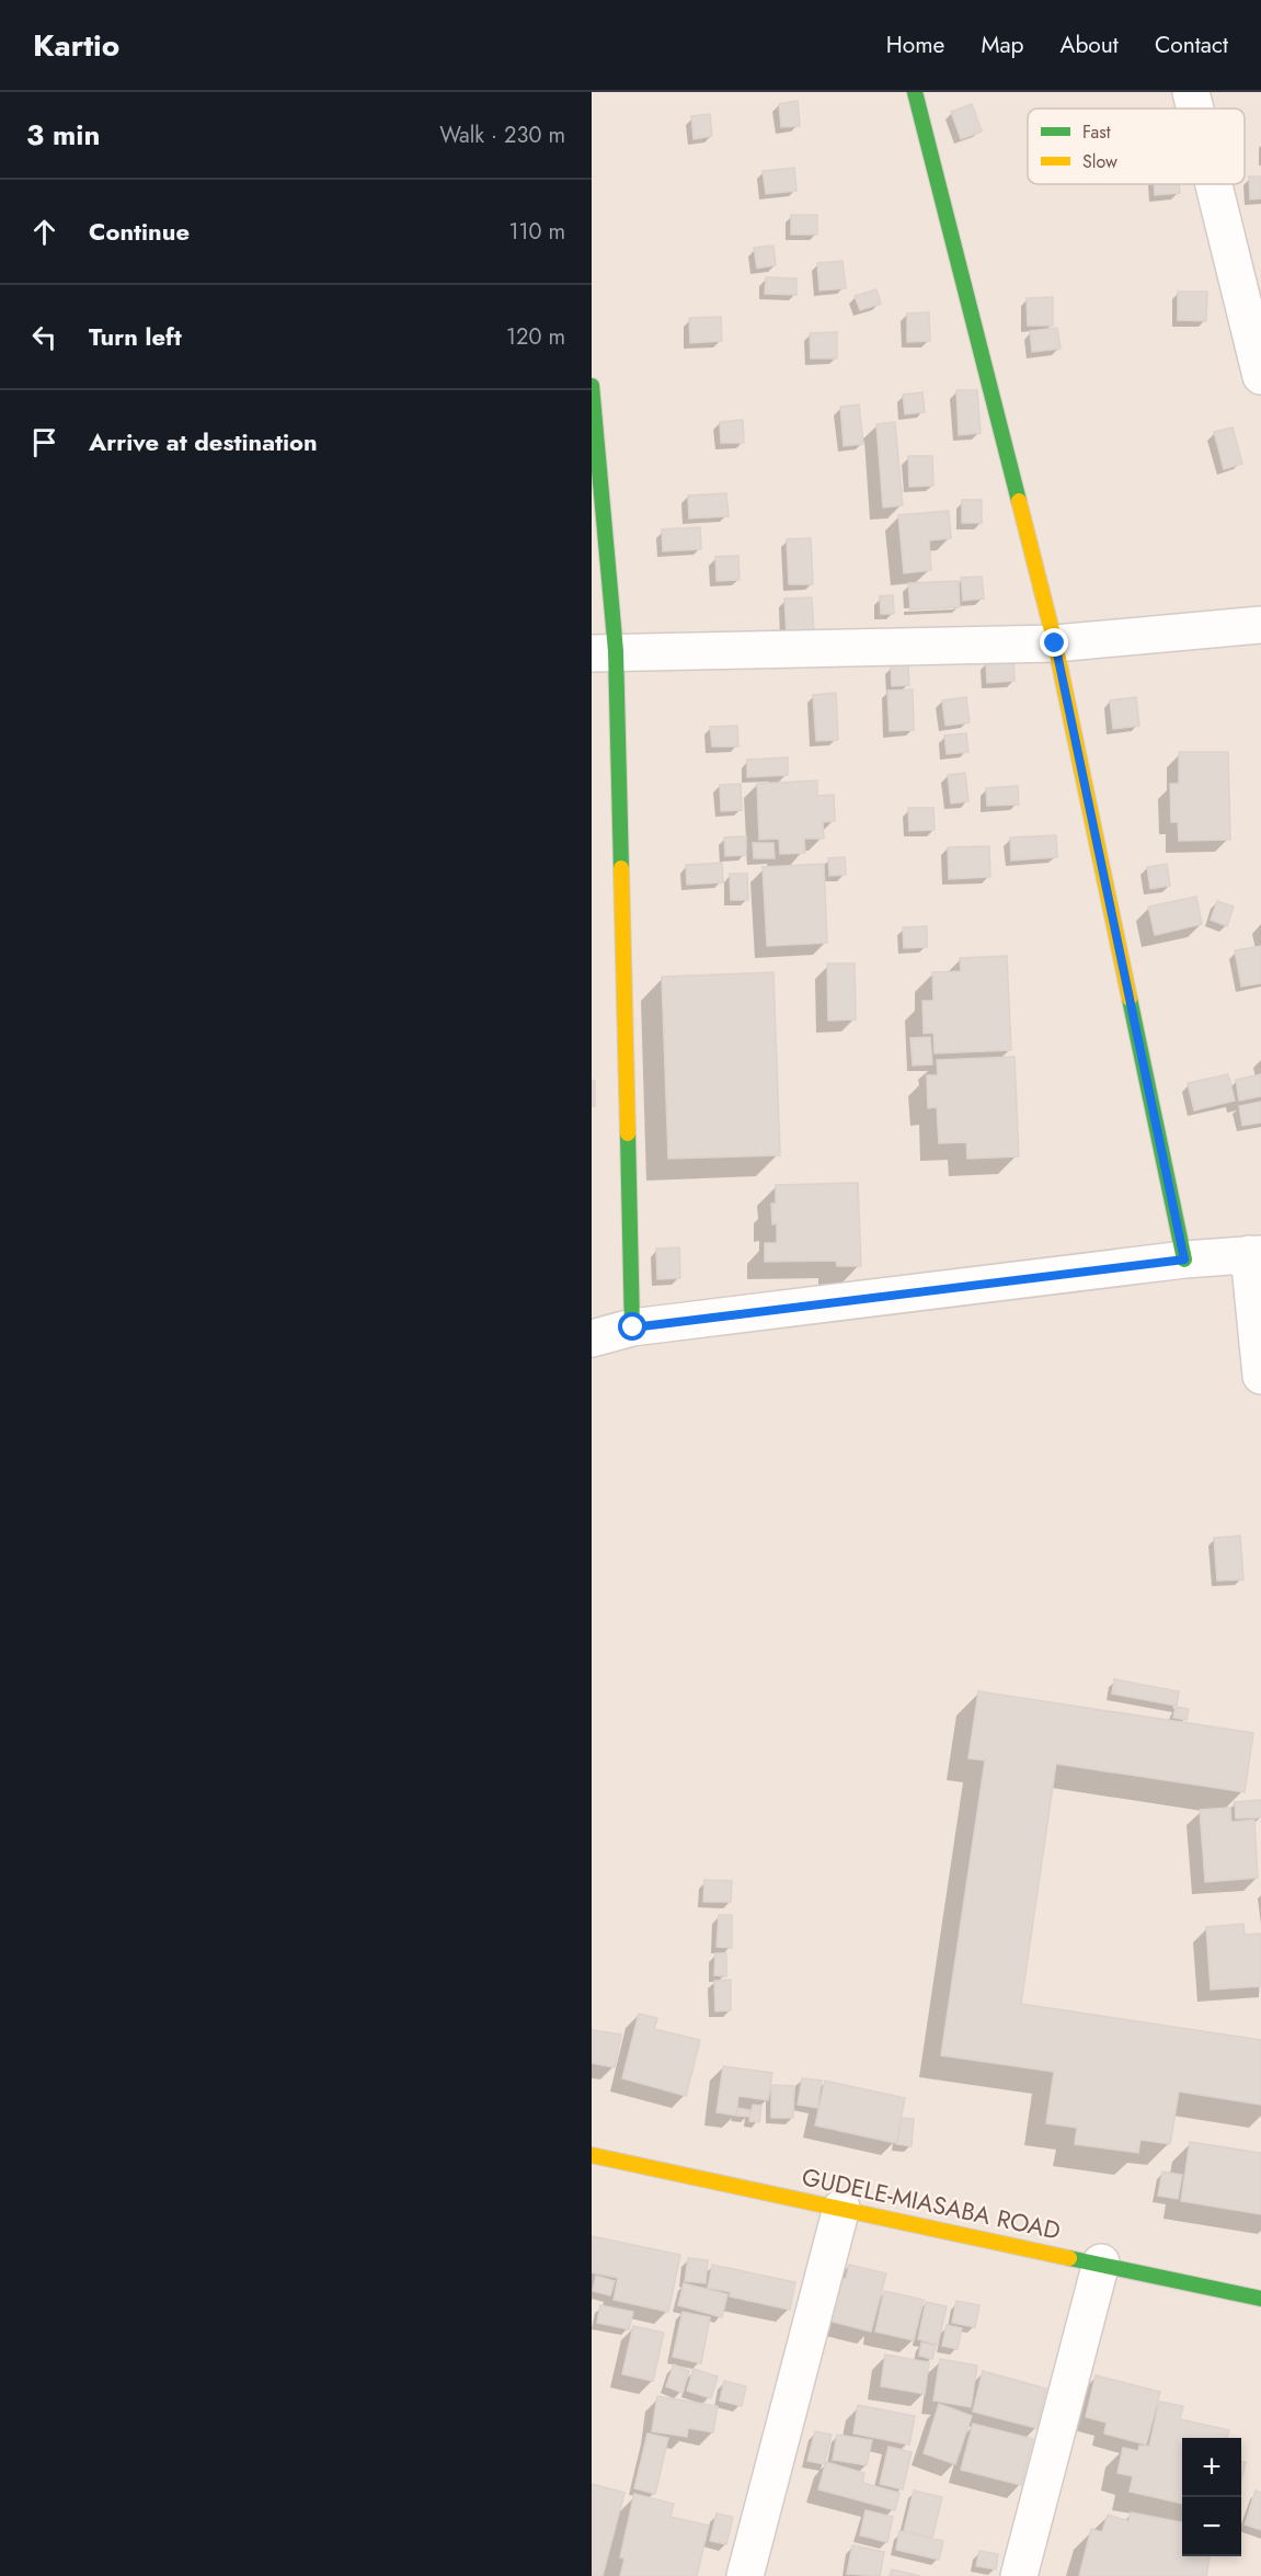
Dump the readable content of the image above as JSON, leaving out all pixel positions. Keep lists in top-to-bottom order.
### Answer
{
  "streets": {
    "street": ["GUDELE-MIASABA ROAD"]
  },
  "legend": ["Fast", "Slow"],
  "page": {
    "header": "Kartio",
    "nav": [
      "Home",
      "Map",
      "About",
      "Contact"
    ],
    "heading": ["3 min", "Walk · 230 m"],
    "list": [
      ["Continue", "110 m"],
      ["Turn left", "120 m"],
      "Arrive at destination"
    ],
    "map_buttons": ["+", "−"]
  }
}
